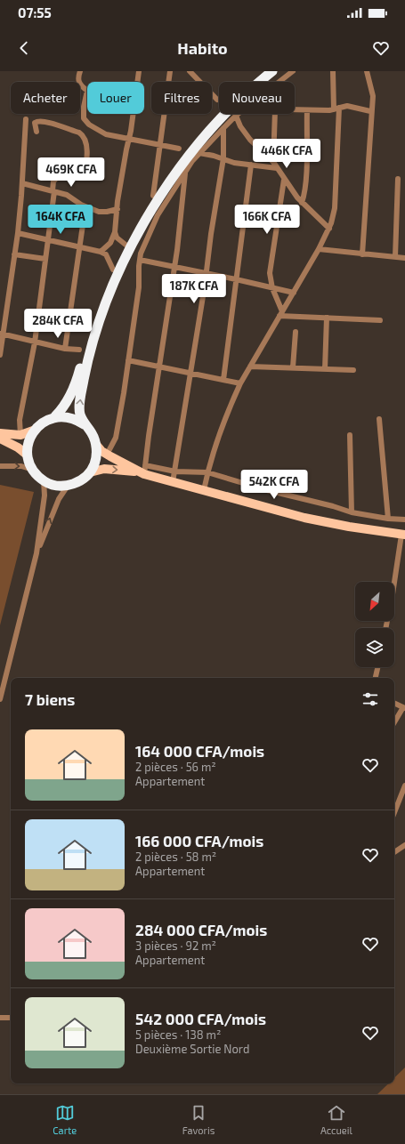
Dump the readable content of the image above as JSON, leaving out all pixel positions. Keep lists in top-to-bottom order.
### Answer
{
  "north": "bottom left",
  "page": {
    "status": "07:55",
    "header": "Habito",
    "chip": [
      "Acheter",
      "Louer",
      "Filtres",
      "Nouveau"
    ],
    "price": [
      "446K CFA",
      "469K CFA",
      "164K CFA",
      "166K CFA",
      "187K CFA",
      "284K CFA",
      "542K CFA"
    ],
    "heading": "7 biens",
    "list": [
      {
        "name": "164 000 CFA/mois",
        "note": "2 pièces · 56 m² · Appartement"
      },
      {
        "name": "166 000 CFA/mois",
        "note": "2 pièces · 58 m² · Appartement"
      },
      {
        "name": "284 000 CFA/mois",
        "note": "3 pièces · 92 m² · Appartement"
      },
      {
        "name": "542 000 CFA/mois",
        "note": "5 pièces · 138 m² · Deuxième Sortie Nord"
      }
    ],
    "tabs": ["Carte", "Favoris", "Accueil"]
  }
}
